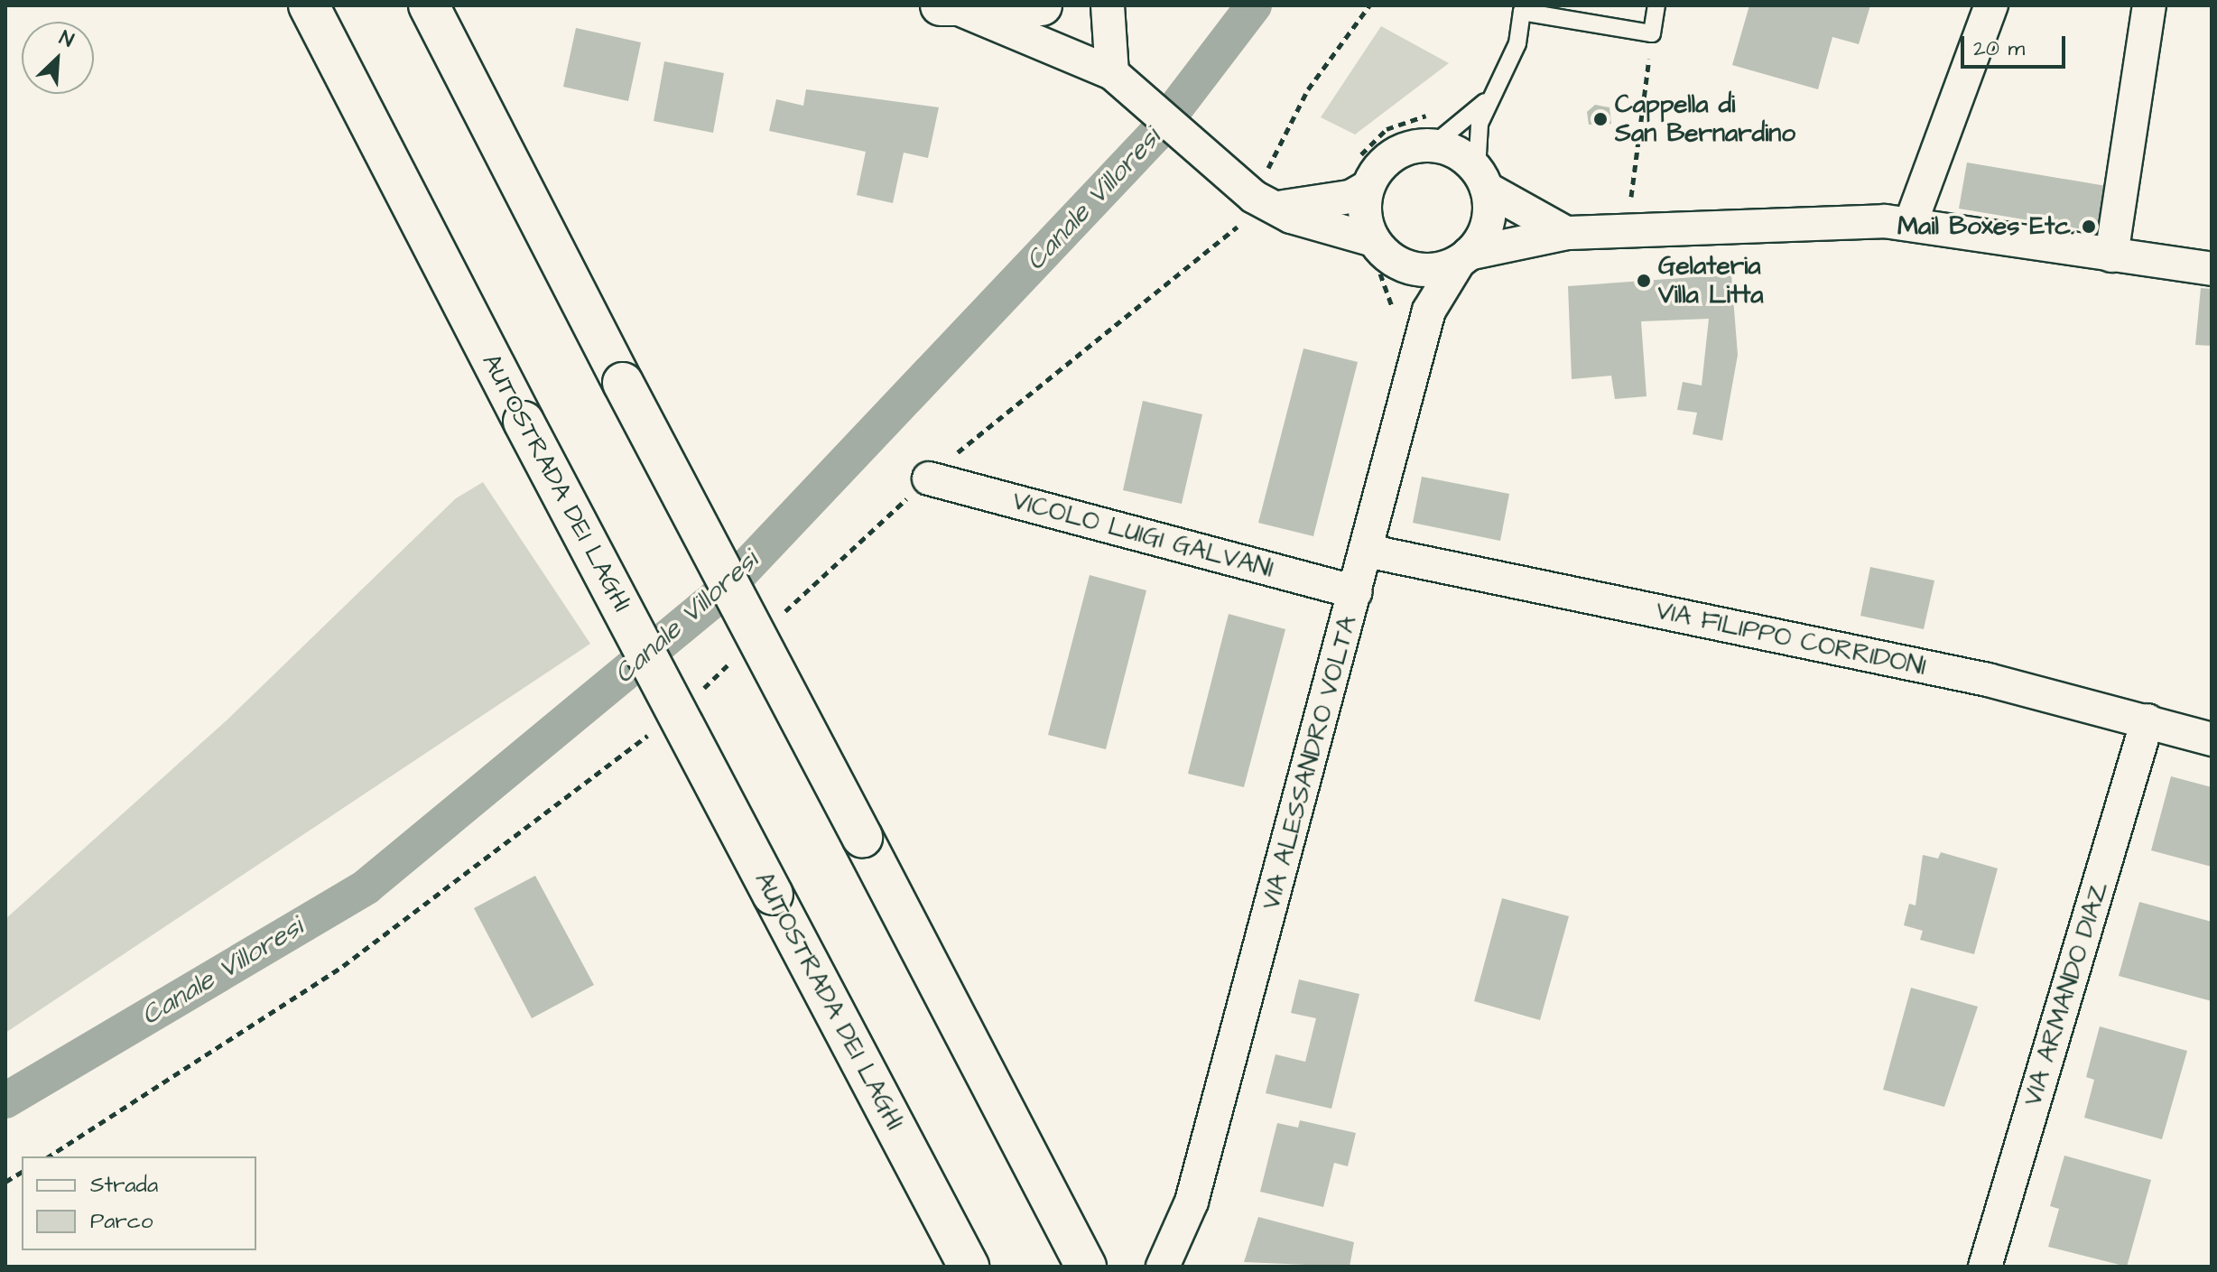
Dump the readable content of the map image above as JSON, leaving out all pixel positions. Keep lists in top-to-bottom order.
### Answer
{
  "streets": {
    "main road": ["AUTOSTRADA DEI LAGHI"],
    "street": [
      "VICOLO LUIGI GALVANI",
      "VIA FILIPPO CORRIDONI",
      "VIA ALESSANDRO VOLTA",
      "VIA ARMANDO DIAZ"
    ]
  },
  "crossings": [
    ["VICOLO LUIGI GALVANI", "VIA ALESSANDRO VOLTA"],
    ["VIA FILIPPO CORRIDONI", "VIA ALESSANDRO VOLTA"],
    ["VIA FILIPPO CORRIDONI", "VIA ARMANDO DIAZ"]
  ],
  "water": ["Canale Villoresi"],
  "places": ["Cappella di San Bernardino", "Mail Boxes Etc.", "Gelateria Villa Litta"],
  "legend": ["Strada", "Parco"],
  "scale_bar": "20 m",
  "north": "top right"
}
